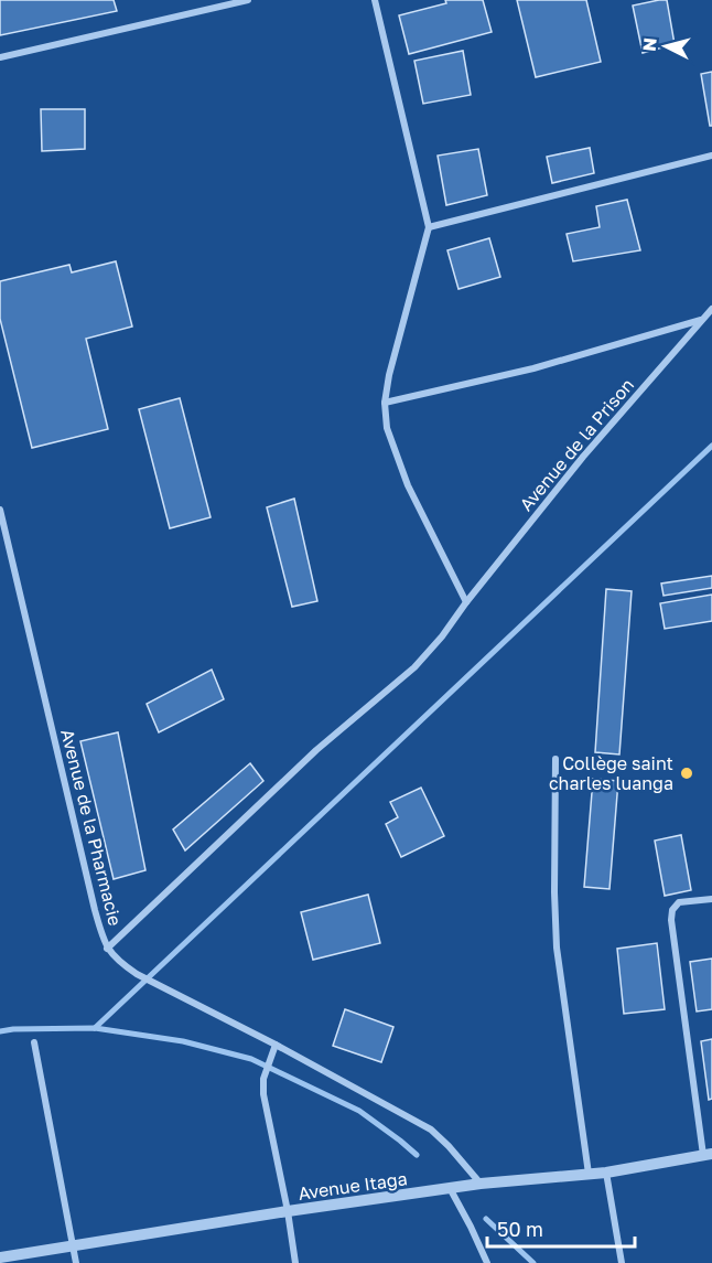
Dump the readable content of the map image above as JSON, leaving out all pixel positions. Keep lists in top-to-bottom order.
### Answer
{
  "streets": {
    "street": ["Avenue de la Prison", "Avenue de la Pharmacie", "Avenue Itaga"]
  },
  "crossings": [
    ["Avenue de la Prison", "Avenue de la Pharmacie"],
    ["Avenue de la Pharmacie", "Avenue Itaga"]
  ],
  "places": ["Collège saint charles luanga"],
  "scale_bar": "50 m",
  "north": "left"
}
